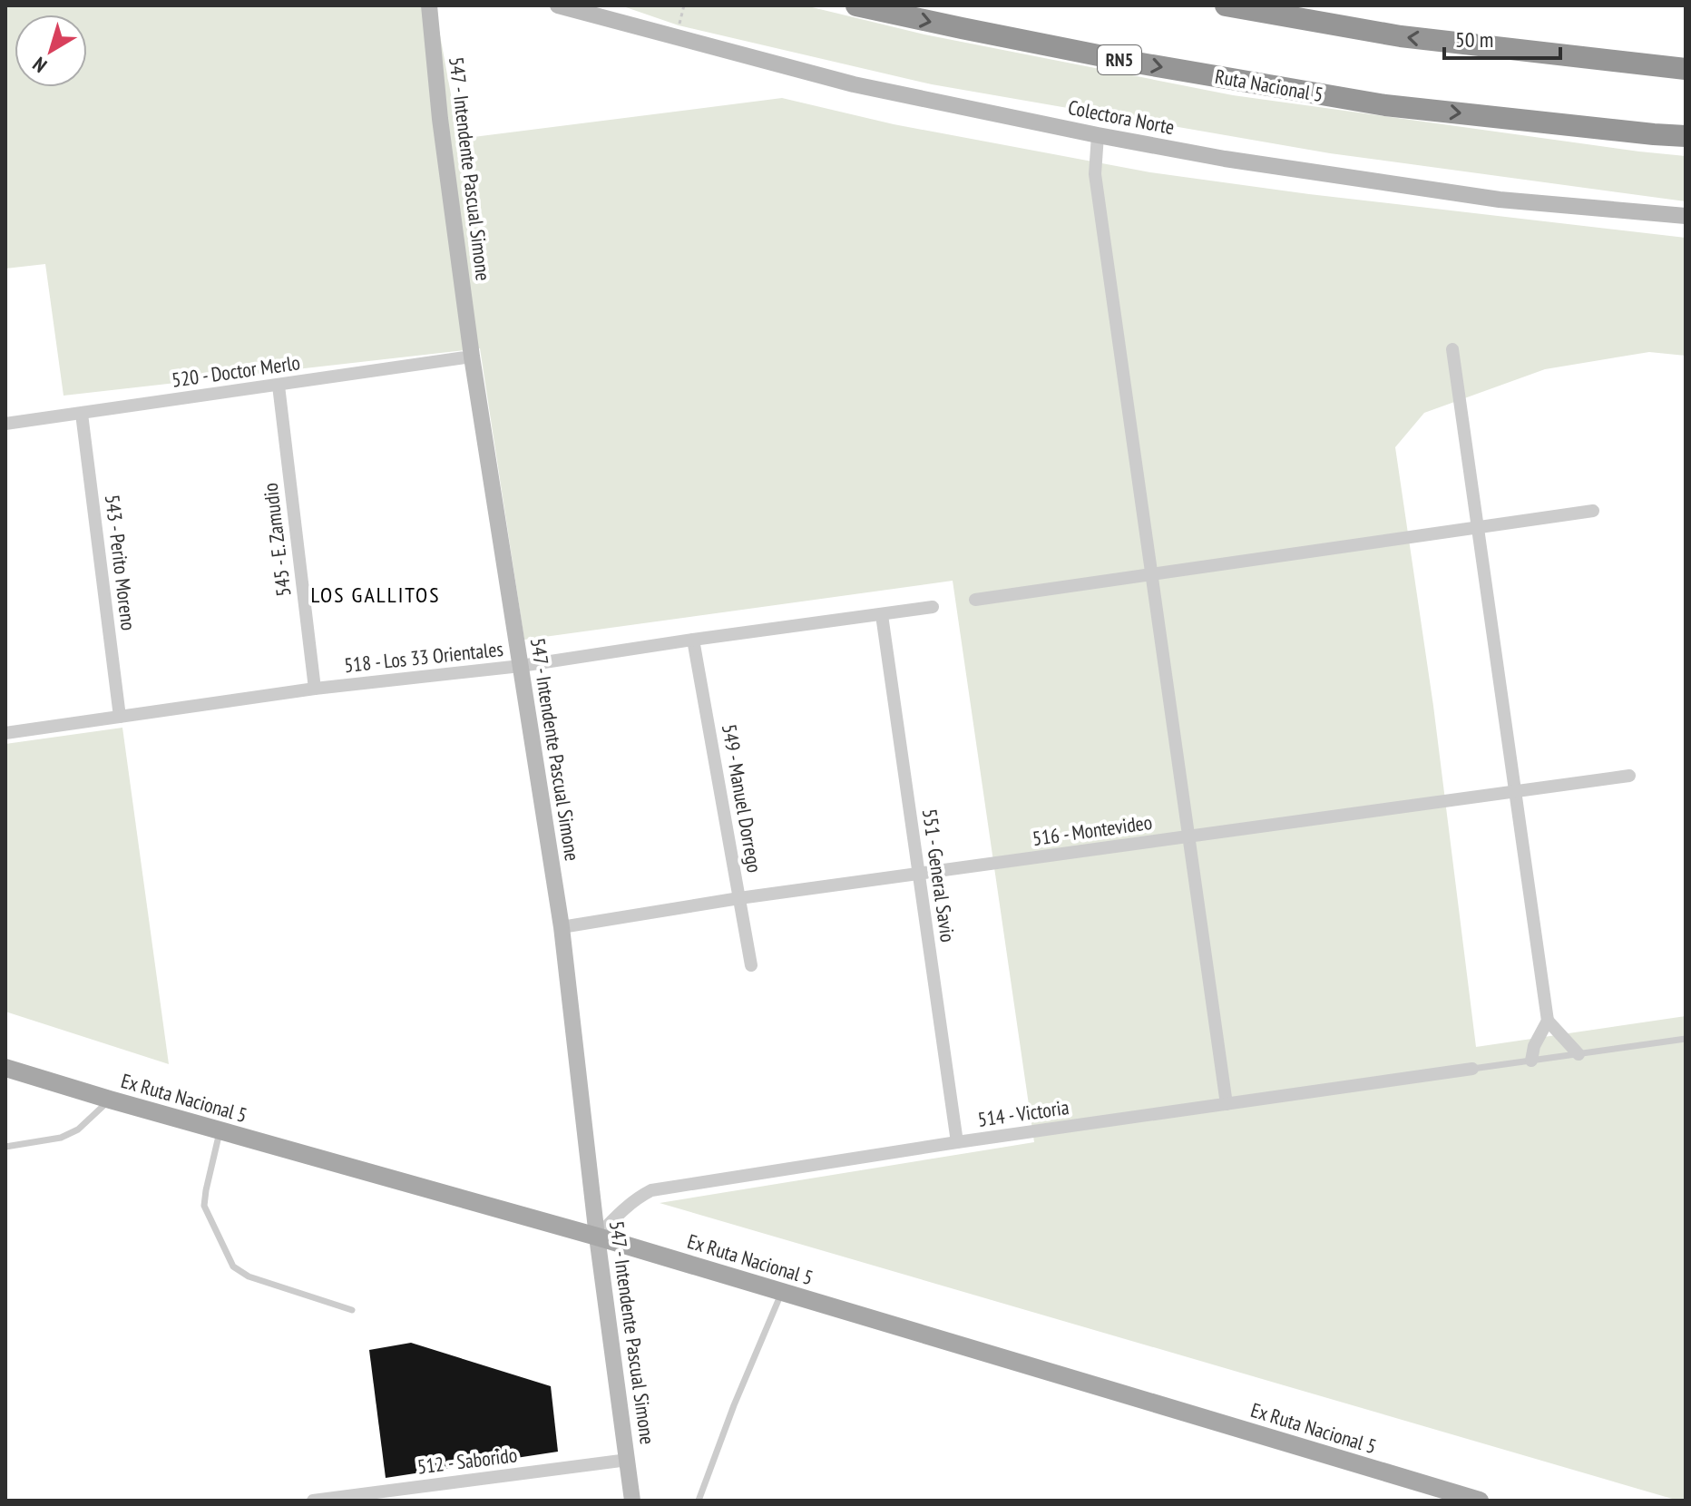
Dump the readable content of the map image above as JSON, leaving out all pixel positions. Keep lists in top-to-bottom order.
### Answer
{
  "streets": {
    "highway": ["RN5", "Ruta Nacional 5"],
    "main road": ["Ex Ruta Nacional 5"],
    "street": [
      "Colectora Norte",
      "547 - Intendente Pascual Simone",
      "520 - Doctor Merlo",
      "545 - E. Zamudio",
      "543 - Perito Moreno",
      "518 - Los 33 Orientales",
      "549 - Manuel Dorrego",
      "516 - Montevideo",
      "551 - General Savio",
      "514 - Victoria",
      "512 - Saborido"
    ]
  },
  "crossings": [
    ["547 - Intendente Pascual Simone", "520 - Doctor Merlo"],
    ["547 - Intendente Pascual Simone", "518 - Los 33 Orientales"],
    ["547 - Intendente Pascual Simone", "516 - Montevideo"],
    ["547 - Intendente Pascual Simone", "Ex Ruta Nacional 5"],
    ["547 - Intendente Pascual Simone", "514 - Victoria"],
    ["547 - Intendente Pascual Simone", "512 - Saborido"],
    ["520 - Doctor Merlo", "545 - E. Zamudio"],
    ["520 - Doctor Merlo", "543 - Perito Moreno"],
    ["545 - E. Zamudio", "518 - Los 33 Orientales"],
    ["543 - Perito Moreno", "518 - Los 33 Orientales"],
    ["518 - Los 33 Orientales", "549 - Manuel Dorrego"],
    ["518 - Los 33 Orientales", "551 - General Savio"],
    ["549 - Manuel Dorrego", "516 - Montevideo"],
    ["516 - Montevideo", "551 - General Savio"],
    ["551 - General Savio", "514 - Victoria"],
    ["Ex Ruta Nacional 5", "514 - Victoria"]
  ],
  "districts": ["LOS GALLITOS"],
  "scale_bar": "50 m",
  "north": "bottom left"
}
